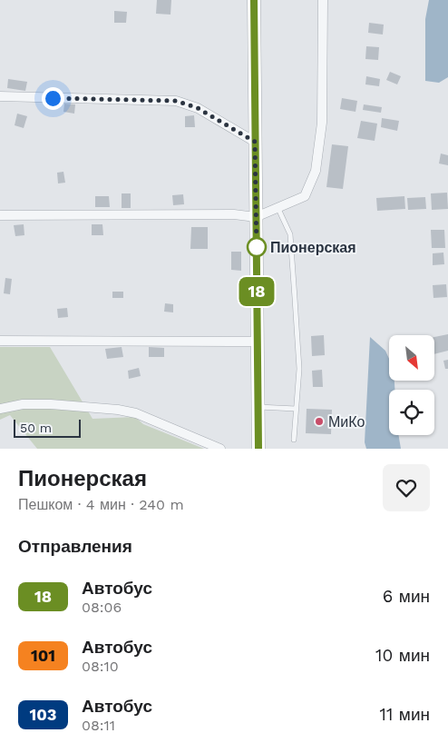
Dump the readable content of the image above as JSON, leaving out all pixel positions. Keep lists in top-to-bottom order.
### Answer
{
  "places": ["Пионерская", "МиКо"],
  "lines": ["bus line 18"],
  "scale_bar": "50 m",
  "north": "bottom right",
  "page": {
    "on_map": "18",
    "scale": "50 m",
    "heading": [
      ["Пионерская", "Пешком · 4 мин · 240 m"],
      "Отправления"
    ],
    "list": [
      {
        "mark": "18",
        "name": "Автобус",
        "note": "08:06",
        "value": "6 мин"
      },
      {
        "mark": "101",
        "name": "Автобус",
        "note": "08:10",
        "value": "10 мин"
      },
      {
        "mark": "103",
        "name": "Автобус",
        "note": "08:11",
        "value": "11 мин"
      }
    ]
  }
}
